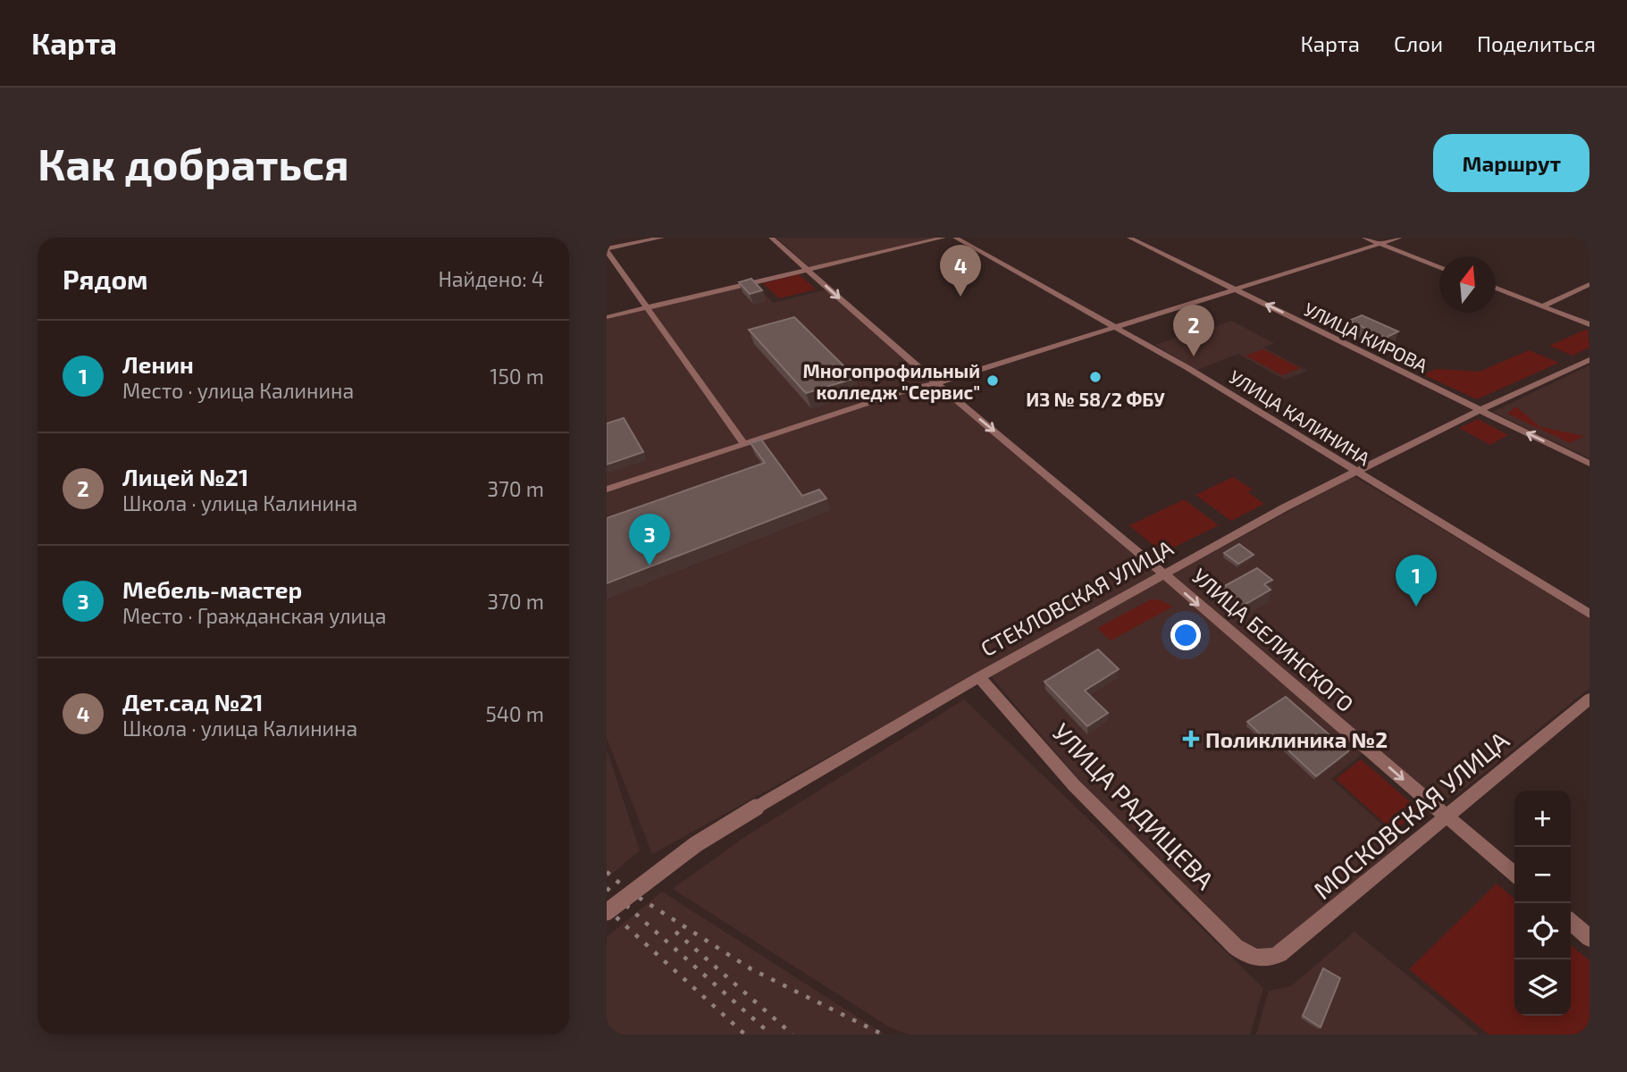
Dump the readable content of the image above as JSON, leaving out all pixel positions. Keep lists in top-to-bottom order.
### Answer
{
  "streets": {
    "street": [
      "УЛИЦА КИРОВА",
      "УЛИЦА КАЛИНИНА",
      "СТЕКЛОВСКАЯ УЛИЦА",
      "УЛИЦА БЕЛИНСКОГО",
      "УЛИЦА РАДИЩЕВА",
      "МОСКОВСКАЯ УЛИЦА"
    ]
  },
  "crossings": [
    ["УЛИЦА КИРОВА", "СТЕКЛОВСКАЯ УЛИЦА"],
    ["УЛИЦА КАЛИНИНА", "СТЕКЛОВСКАЯ УЛИЦА"],
    ["СТЕКЛОВСКАЯ УЛИЦА", "УЛИЦА БЕЛИНСКОГО"],
    ["СТЕКЛОВСКАЯ УЛИЦА", "УЛИЦА РАДИЩЕВА"],
    ["УЛИЦА БЕЛИНСКОГО", "МОСКОВСКАЯ УЛИЦА"],
    ["УЛИЦА РАДИЩЕВА", "МОСКОВСКАЯ УЛИЦА"]
  ],
  "one_way": ["УЛИЦА КИРОВА", "УЛИЦА БЕЛИНСКОГО"],
  "places": {
    "other": ["ИЗ № 58/2 ФБУ", "Многопрофильный колледж \"Сервис\""],
    "health": ["Поликлиника №2"]
  },
  "north": "top",
  "page": {
    "header": "Карта",
    "nav": ["Карта", "Слои", "Поделиться"],
    "buttons": "Маршрут",
    "title": "Как добраться",
    "heading": ["Рядом", "Найдено: 4"],
    "pins": [
      "4",
      "2",
      "3",
      "1"
    ],
    "list": [
      {
        "mark": "1",
        "name": "Ленин",
        "note": "Место · улица Калинина",
        "value": "150 m"
      },
      {
        "mark": "2",
        "name": "Лицей №21",
        "note": "Школа · улица Калинина",
        "value": "370 m"
      },
      {
        "mark": "3",
        "name": "Мебель-мастер",
        "note": "Место · Гражданская улица",
        "value": "370 m"
      },
      {
        "mark": "4",
        "name": "Дет.сад №21",
        "note": "Школа · улица Калинина",
        "value": "540 m"
      }
    ],
    "map_buttons": ["+", "−"]
  }
}
